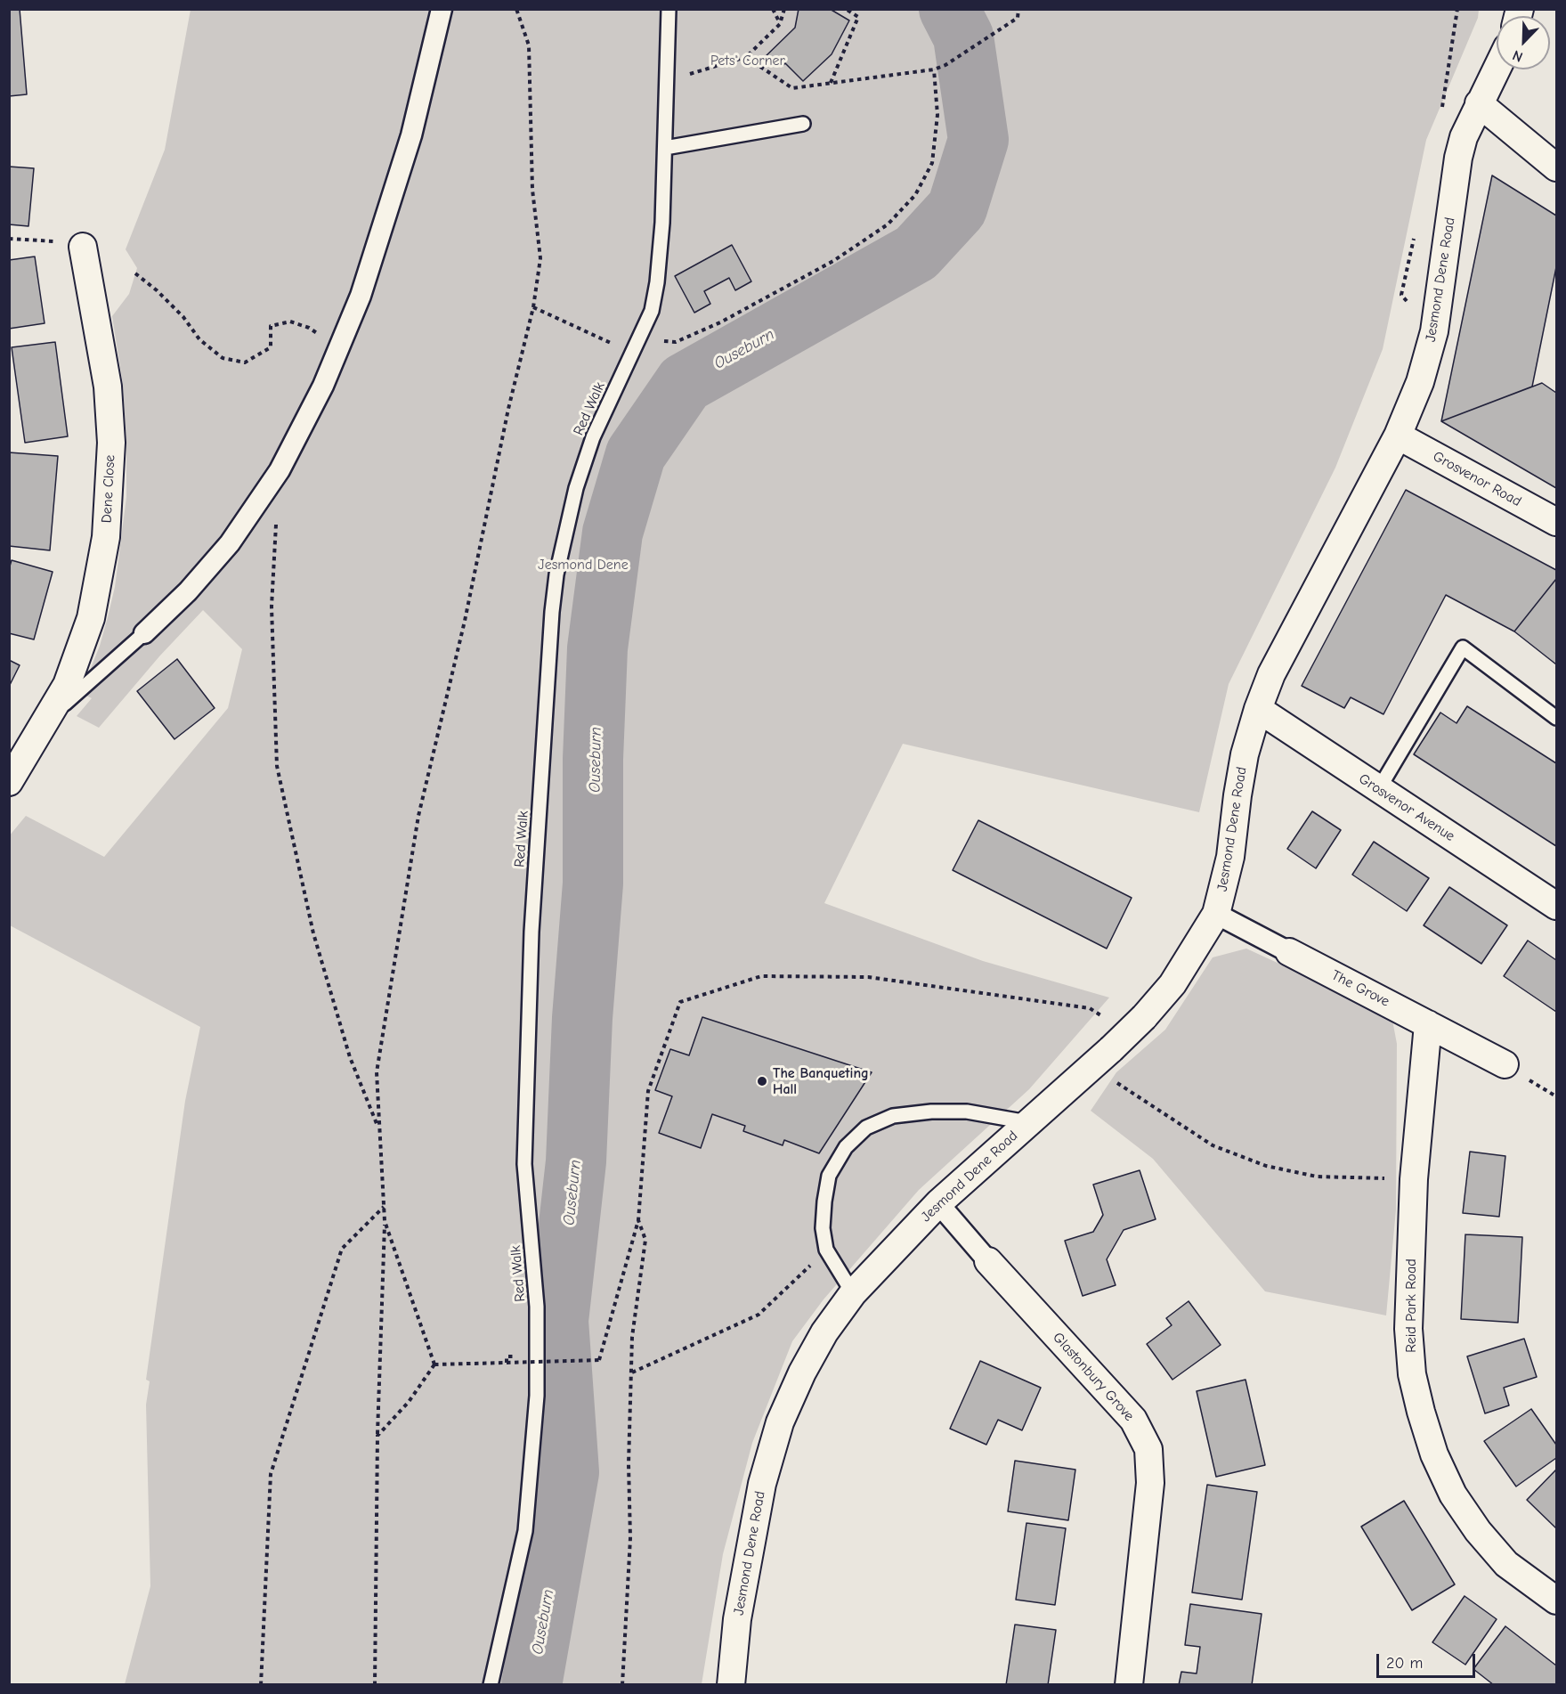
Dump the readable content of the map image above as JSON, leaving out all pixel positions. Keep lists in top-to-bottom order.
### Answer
{
  "streets": {
    "street": [
      "Jesmond Dene Road",
      "Grosvenor Road",
      "Dene Close",
      "Grosvenor Avenue",
      "The Grove",
      "Reid Park Road",
      "Glastonbury Grove"
    ],
    "lane": ["Red Walk"]
  },
  "crossings": [
    ["Jesmond Dene Road", "Grosvenor Road"],
    ["Jesmond Dene Road", "Grosvenor Avenue"],
    ["Jesmond Dene Road", "The Grove"],
    ["Jesmond Dene Road", "Glastonbury Grove"],
    ["The Grove", "Reid Park Road"]
  ],
  "water": ["Ouseburn"],
  "parks": ["Pets' Corner", "Jesmond Dene"],
  "places": ["The Banqueting Hall"],
  "scale_bar": "20 m",
  "north": "bottom left"
}
